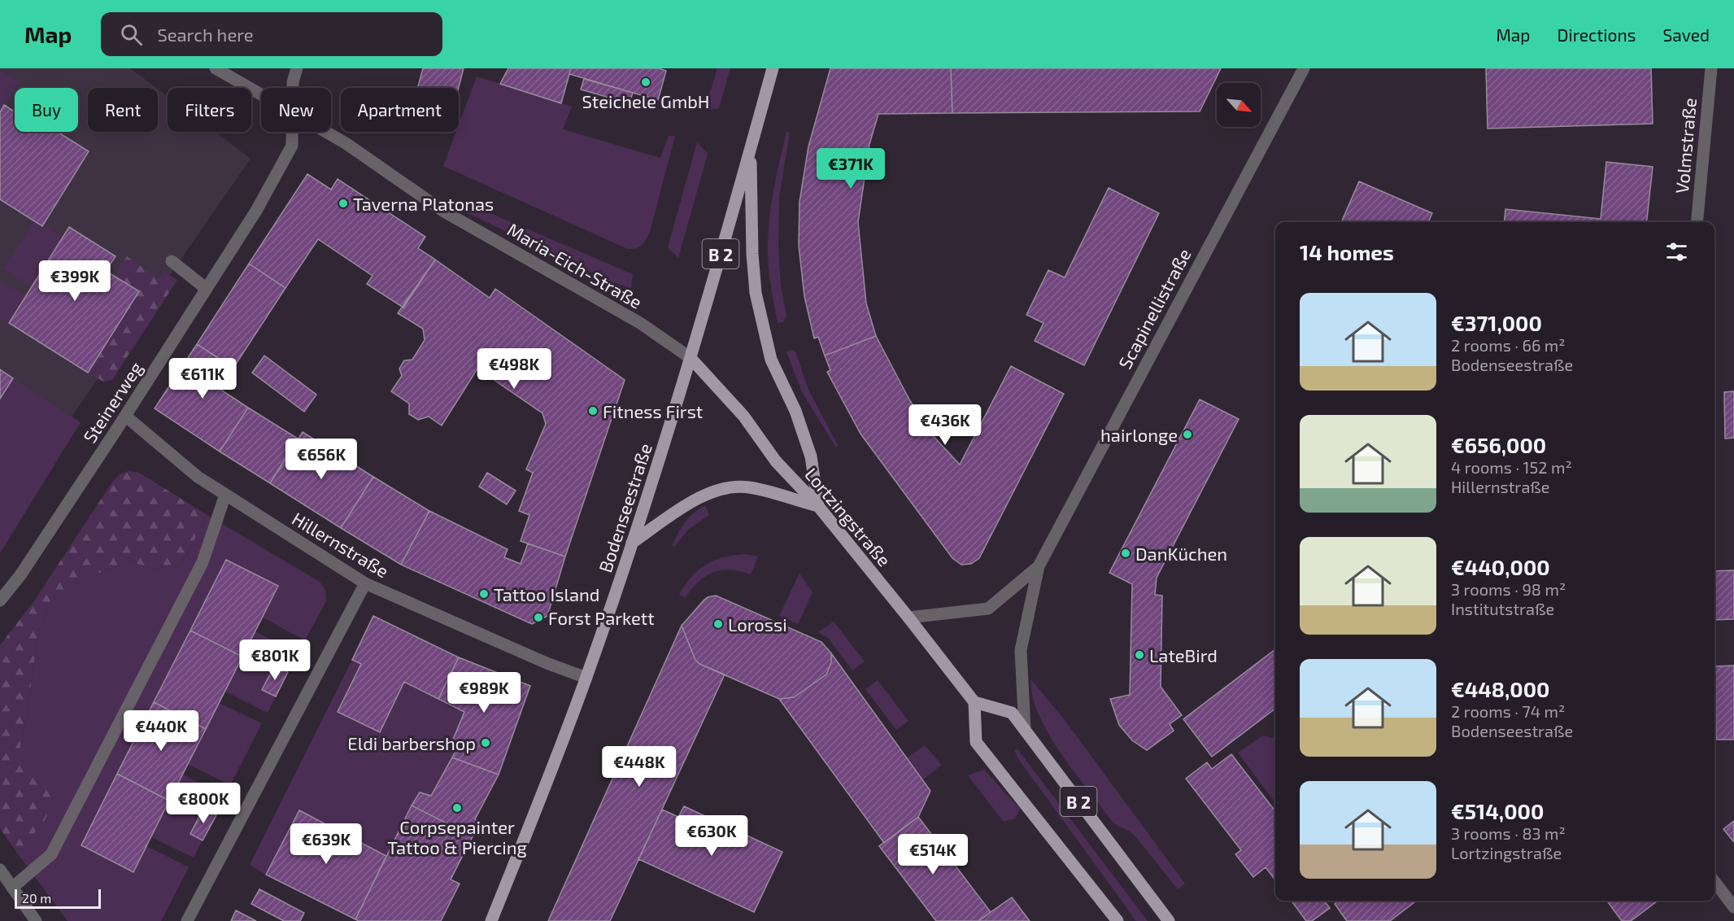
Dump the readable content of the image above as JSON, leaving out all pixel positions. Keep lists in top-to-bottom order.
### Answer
{
  "streets": {
    "main road": ["B 2", "Bodenseestraße", "Lortzingstraße"],
    "street": [
      "Volmstraße",
      "Maria-Eich-Straße",
      "Scapinellistraße",
      "Steinerweg",
      "Hillernstraße"
    ]
  },
  "crossings": [
    ["B 2", "Scapinellistraße"],
    ["B 2", "Lortzingstraße"],
    ["Maria-Eich-Straße", "Bodenseestraße"],
    ["Maria-Eich-Straße", "Lortzingstraße"],
    ["Scapinellistraße", "Lortzingstraße"],
    ["Steinerweg", "Hillernstraße"],
    ["Bodenseestraße", "Lortzingstraße"],
    ["Bodenseestraße", "Hillernstraße"]
  ],
  "places": [
    "Steichele GmbH",
    "Taverna Platonas",
    "Fitness First",
    "hairlonge",
    "DanKüchen",
    "Tattoo Island",
    "Forst Parkett",
    "Lorossi",
    "LateBird",
    "Eldi barbershop",
    "Corpsepainter Tattoo & Piercing"
  ],
  "scale_bar": "20 m",
  "north": "bottom right",
  "page": {
    "header": "Map",
    "search": "Search here",
    "nav": ["Map", "Directions", "Saved"],
    "chip": [
      "Buy",
      "Rent",
      "Filters",
      "New",
      "Apartment"
    ],
    "price": [
      "€371K",
      "€399K",
      "€498K",
      "€611K",
      "€436K",
      "€656K",
      "€801K",
      "€989K",
      "€440K",
      "€448K",
      "€800K",
      "€630K",
      "€639K",
      "€514K"
    ],
    "heading": "14 homes",
    "list": [
      {
        "name": "€371,000",
        "note": "2 rooms · 66 m² · Bodenseestraße"
      },
      {
        "name": "€656,000",
        "note": "4 rooms · 152 m² · Hillernstraße"
      },
      {
        "name": "€440,000",
        "note": "3 rooms · 98 m² · Institutstraße"
      },
      {
        "name": "€448,000",
        "note": "2 rooms · 74 m² · Bodenseestraße"
      },
      {
        "name": "€514,000",
        "note": "3 rooms · 83 m² · Lortzingstraße"
      }
    ],
    "scale": "20 m"
  }
}
